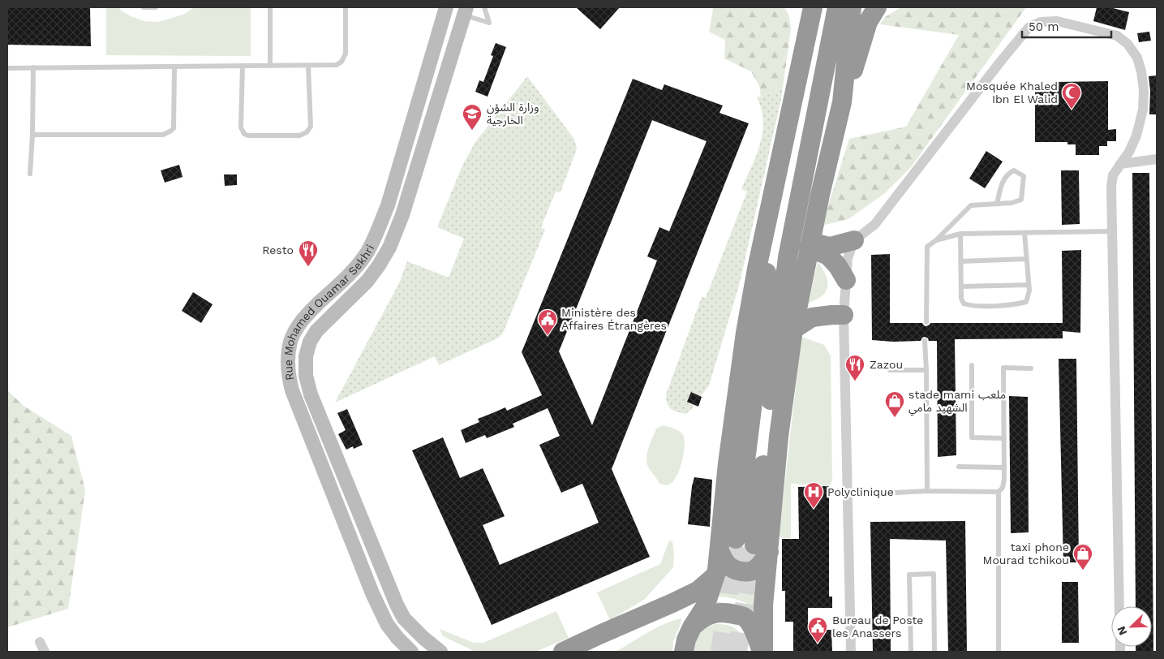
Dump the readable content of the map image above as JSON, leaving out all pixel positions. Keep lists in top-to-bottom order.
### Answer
{
  "streets": {
    "street": ["Rue Mohamed Ouamar Sekhri"]
  },
  "places": {
    "mosque": ["Mosquée Khaled Ibn El Walid"],
    "school or university": ["وزارة الشؤن الخارجية"],
    "restaurant": ["Resto", "Zazou"],
    "public building": ["Ministère des Affaires Étrangères", "Bureau de Poste les Anassers"],
    "shop": ["stade mami ملعب الشهيد مامي", "taxi phone Mourad tchikou"],
    "hospital": ["Polyclinique"]
  },
  "scale_bar": "50 m",
  "north": "bottom left"
}
